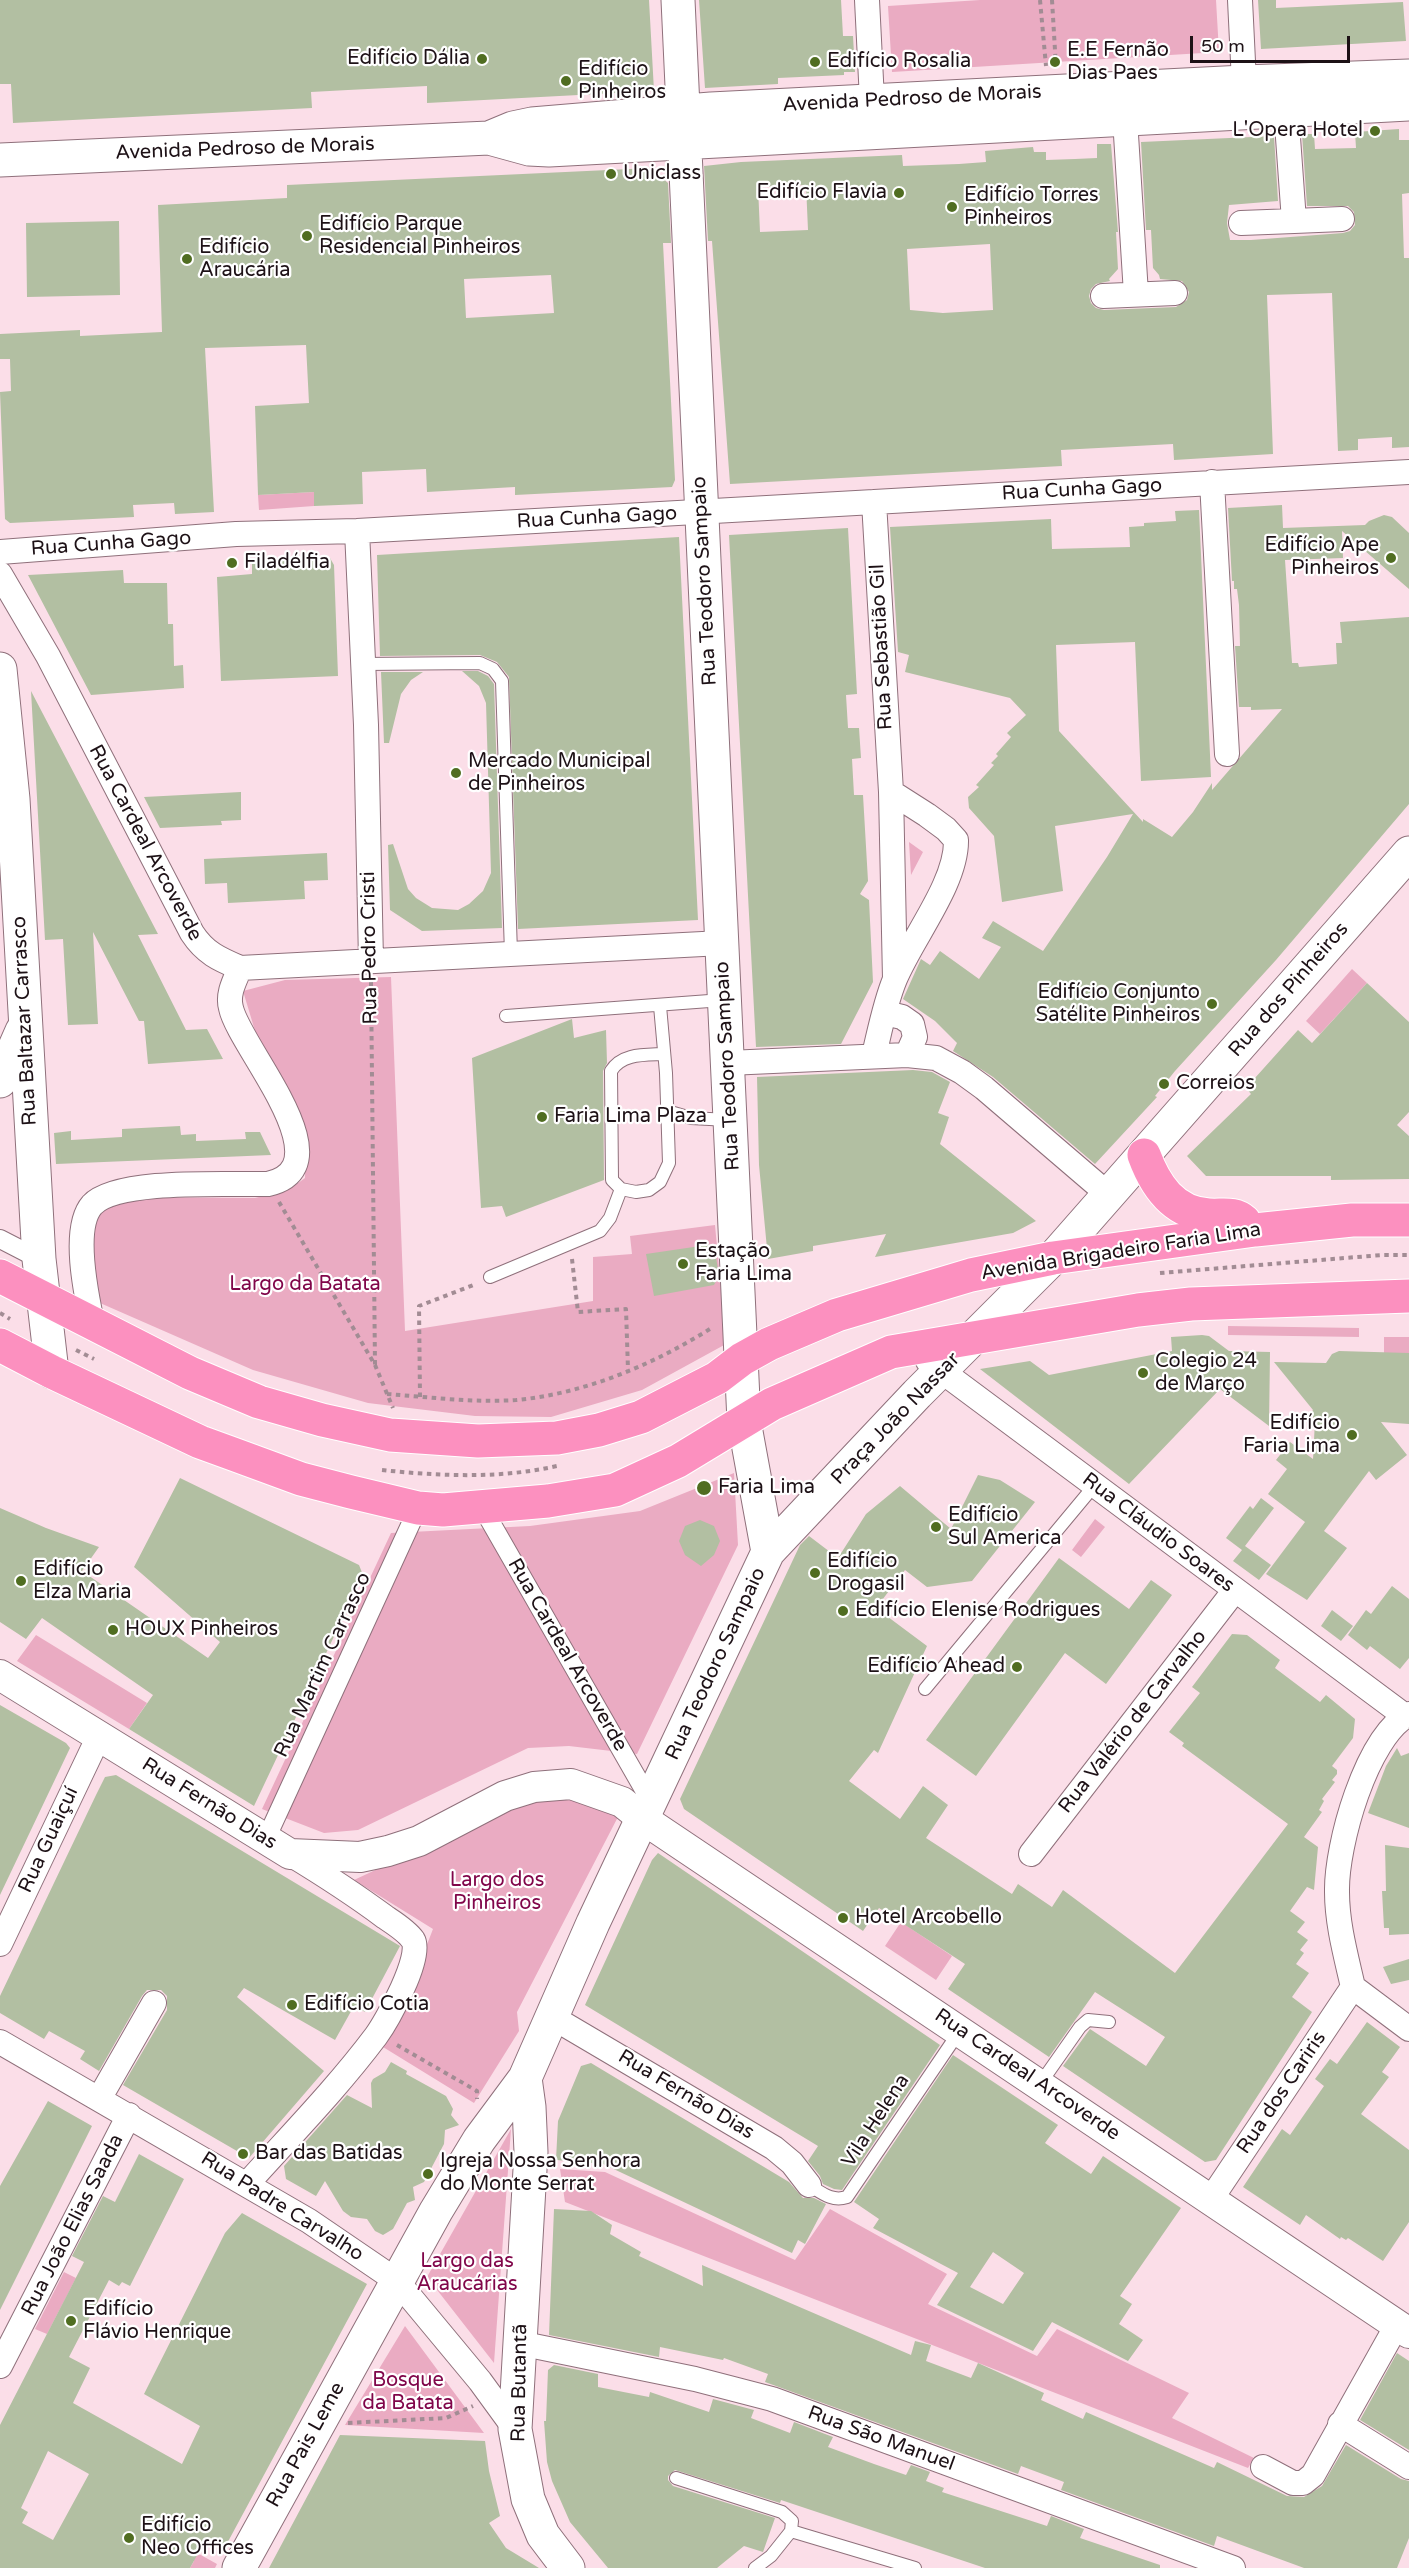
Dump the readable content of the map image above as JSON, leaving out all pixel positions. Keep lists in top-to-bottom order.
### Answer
{
  "streets": {
    "highway": ["Avenida Brigadeiro Faria Lima"],
    "main road": [
      "Avenida Pedroso de Morais",
      "Rua Teodoro Sampaio",
      "Rua dos Pinheiros",
      "Rua Baltazar Carrasco",
      "Praça João Nassar",
      "Rua Butantã",
      "Rua Pais Leme"
    ],
    "street": [
      "Rua Cunha Gago",
      "Rua Sebastião Gil",
      "Rua Cardeal Arcoverde",
      "Rua Pedro Cristi",
      "Rua Cláudio Soares",
      "Rua Martim Carrasco",
      "Rua Valério de Carvalho",
      "Rua Fernão Dias",
      "Rua Guaiçuí",
      "Rua dos Cariris",
      "Rua Padre Carvalho",
      "Rua João Elias Saada",
      "Rua São Manuel"
    ],
    "lane": ["Vila Helena"]
  },
  "crossings": [
    ["Avenida Pedroso de Morais", "Rua Teodoro Sampaio"],
    ["Rua Cunha Gago", "Rua Teodoro Sampaio"],
    ["Rua Cunha Gago", "Rua Sebastião Gil"],
    ["Rua Cunha Gago", "Rua Pedro Cristi"],
    ["Rua Teodoro Sampaio", "Rua Cardeal Arcoverde"],
    ["Rua Teodoro Sampaio", "Avenida Brigadeiro Faria Lima"],
    ["Rua Teodoro Sampaio", "Praça João Nassar"],
    ["Rua Teodoro Sampaio", "Rua Fernão Dias"],
    ["Rua Teodoro Sampaio", "Rua Butantã"],
    ["Rua Teodoro Sampaio", "Rua Pais Leme"],
    ["Rua Cardeal Arcoverde", "Rua dos Cariris"],
    ["Rua Cardeal Arcoverde", "Vila Helena"],
    ["Rua dos Pinheiros", "Avenida Brigadeiro Faria Lima"],
    ["Rua dos Pinheiros", "Praça João Nassar"],
    ["Rua Baltazar Carrasco", "Avenida Brigadeiro Faria Lima"],
    ["Praça João Nassar", "Rua Cláudio Soares"],
    ["Rua Cláudio Soares", "Rua Valério de Carvalho"],
    ["Rua Martim Carrasco", "Rua Fernão Dias"],
    ["Rua Fernão Dias", "Rua Guaiçuí"],
    ["Rua Fernão Dias", "Vila Helena"],
    ["Rua Padre Carvalho", "Rua João Elias Saada"],
    ["Rua Padre Carvalho", "Rua Butantã"],
    ["Rua Padre Carvalho", "Rua Pais Leme"],
    ["Rua Butantã", "Rua São Manuel"],
    ["Rua Butantã", "Rua Pais Leme"]
  ],
  "parks": [
    "Largo da Batata",
    "Largo dos Pinheiros",
    "Largo das Araucárias",
    "Bosque da Batata"
  ],
  "places": [
    "Edifício Dália",
    "Edifício Rosalia",
    "E.E Fernão Dias Paes",
    "Edifício Pinheiros",
    "L'Opera Hotel",
    "Uniclass",
    "Edifício Flavia",
    "Edifício Torres Pinheiros",
    "Edifício Parque Residencial Pinheiros",
    "Edifício Araucária",
    "Edifício Ape Pinheiros",
    "Filadélfia",
    "Mercado Municipal de Pinheiros",
    "Edifício Conjunto Satélite Pinheiros",
    "Correios",
    "Faria Lima Plaza",
    "Estação Faria Lima",
    "Colegio 24 de Março",
    "Edifício Faria Lima",
    "Faria Lima",
    "Edifício Sul America",
    "Edifício Drogasil",
    "Edifício Elza Maria",
    "Edifício Elenise Rodrigues",
    "HOUX Pinheiros",
    "Edifício Ahead",
    "Hotel Arcobello",
    "Edifício Cotia",
    "Bar das Batidas",
    "Igreja Nossa Senhora do Monte Serrat",
    "Edifício Flávio Henrique",
    "Edifício Neo Offices"
  ],
  "scale_bar": "50 m"
}
